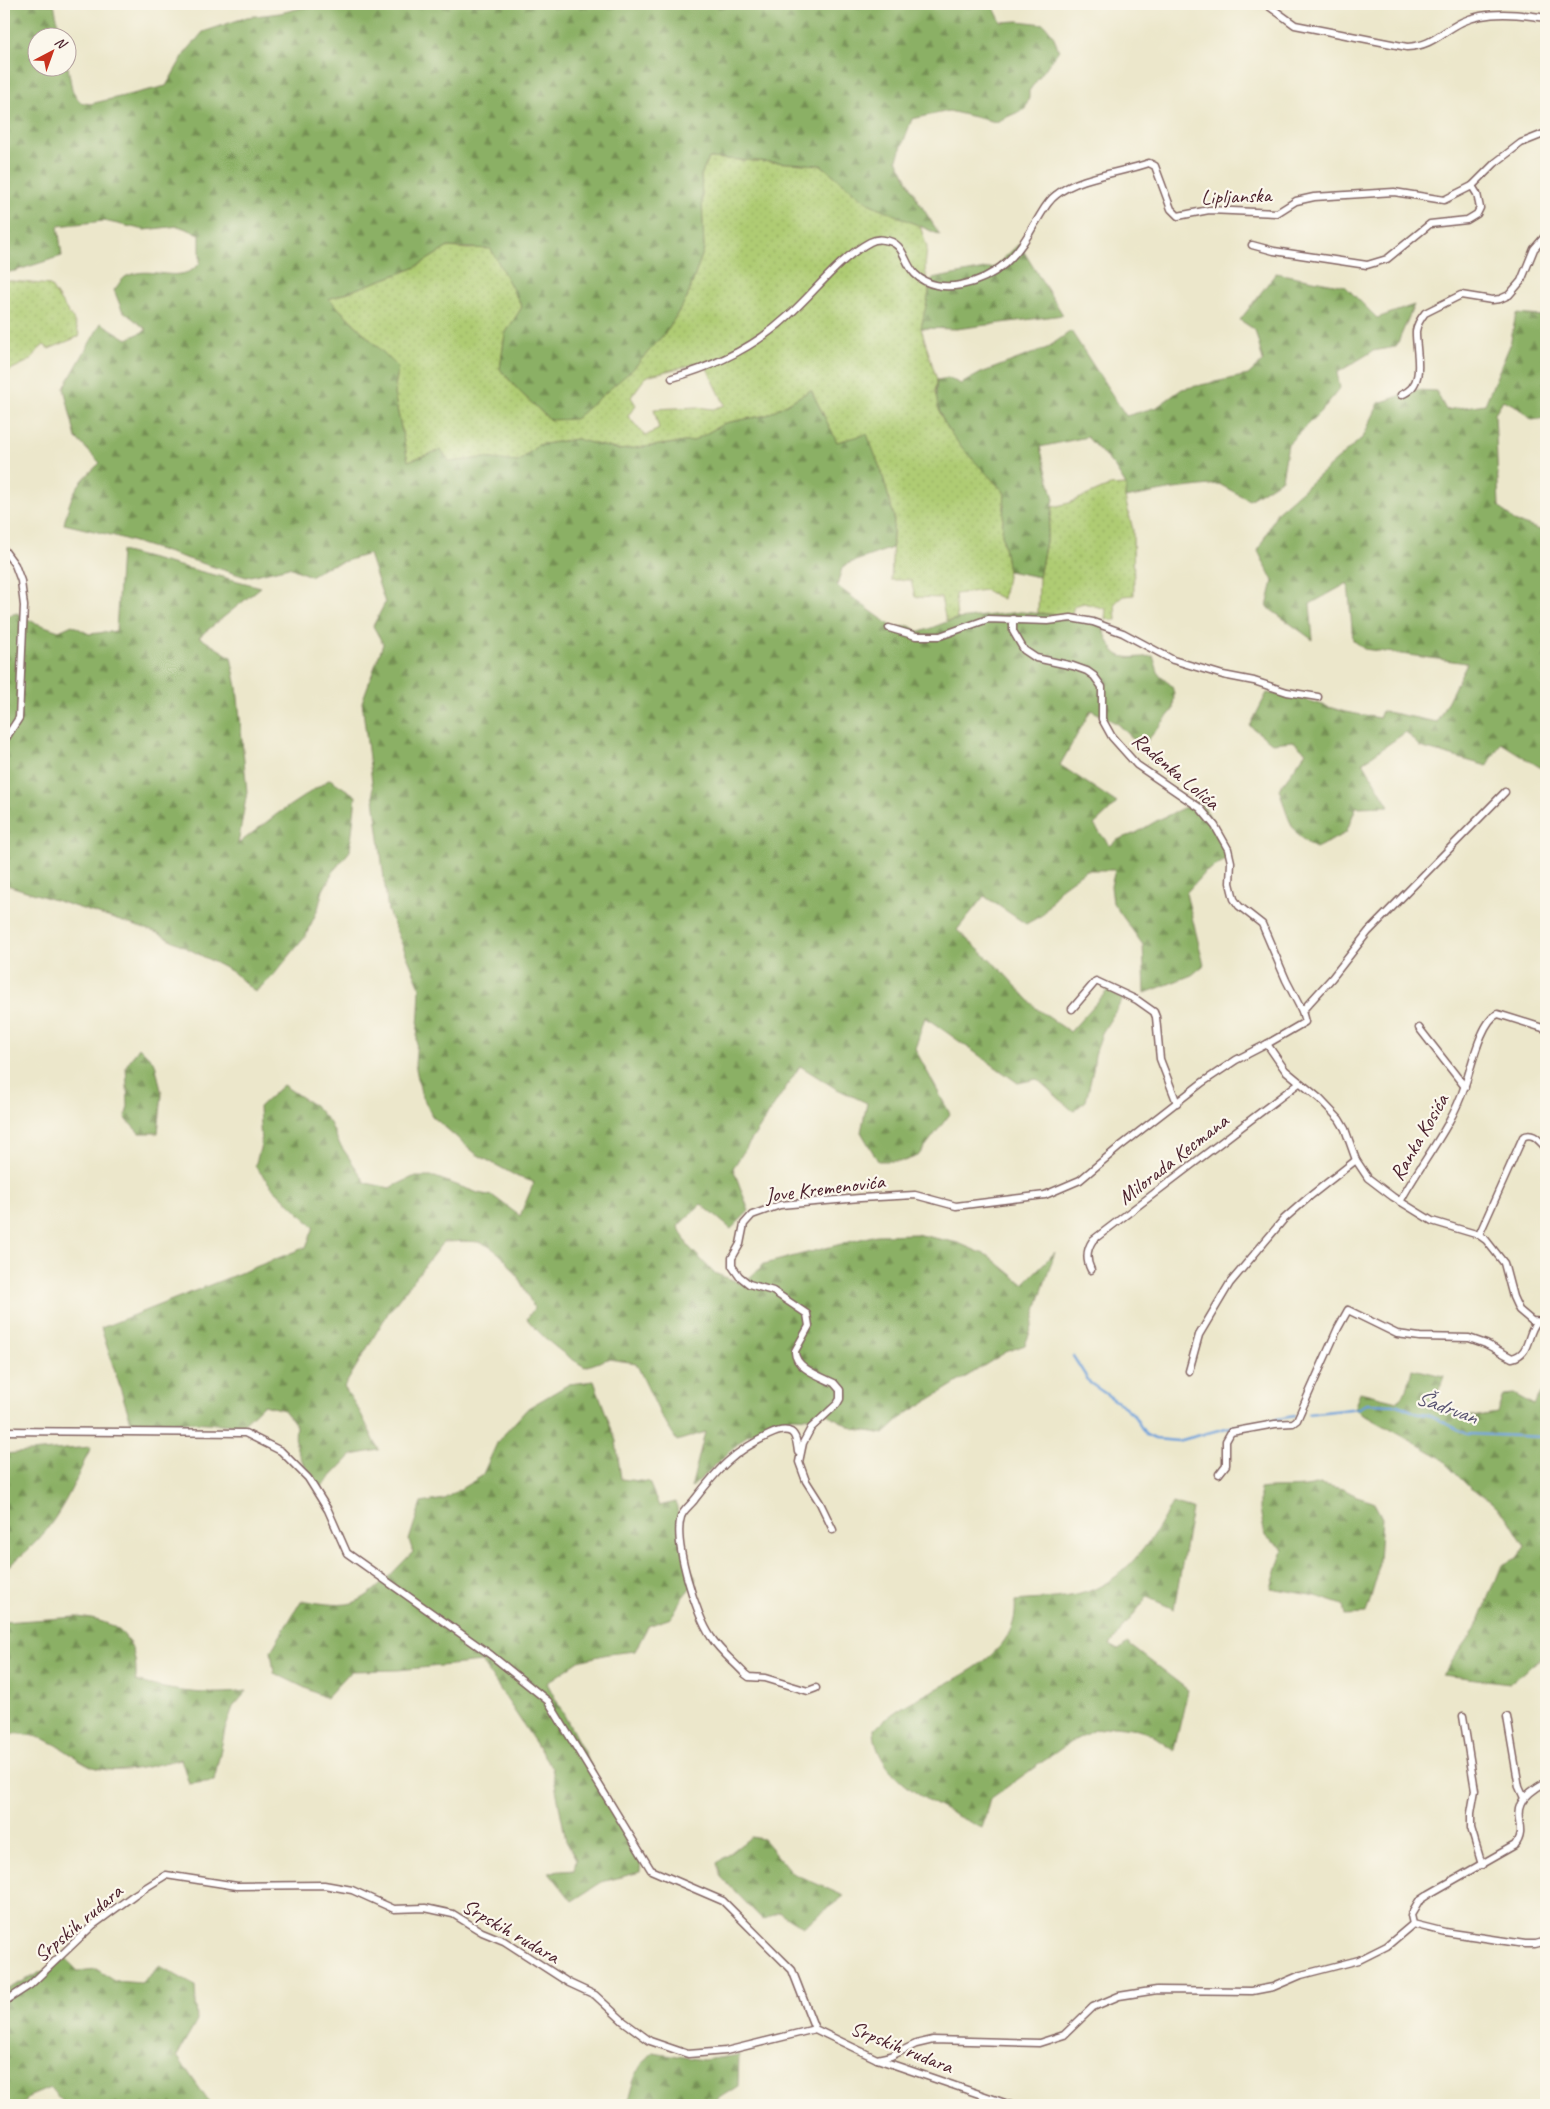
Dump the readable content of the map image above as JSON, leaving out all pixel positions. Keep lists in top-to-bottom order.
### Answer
{
  "streets": {
    "street": [
      "Lipljanska",
      "Radenka Lolića",
      "Ranka Kosića",
      "Milorada Kecmana",
      "Jove Kremenovića",
      "Srpskih rudara"
    ]
  },
  "water": ["Šadrvan"],
  "north": "top right"
}
